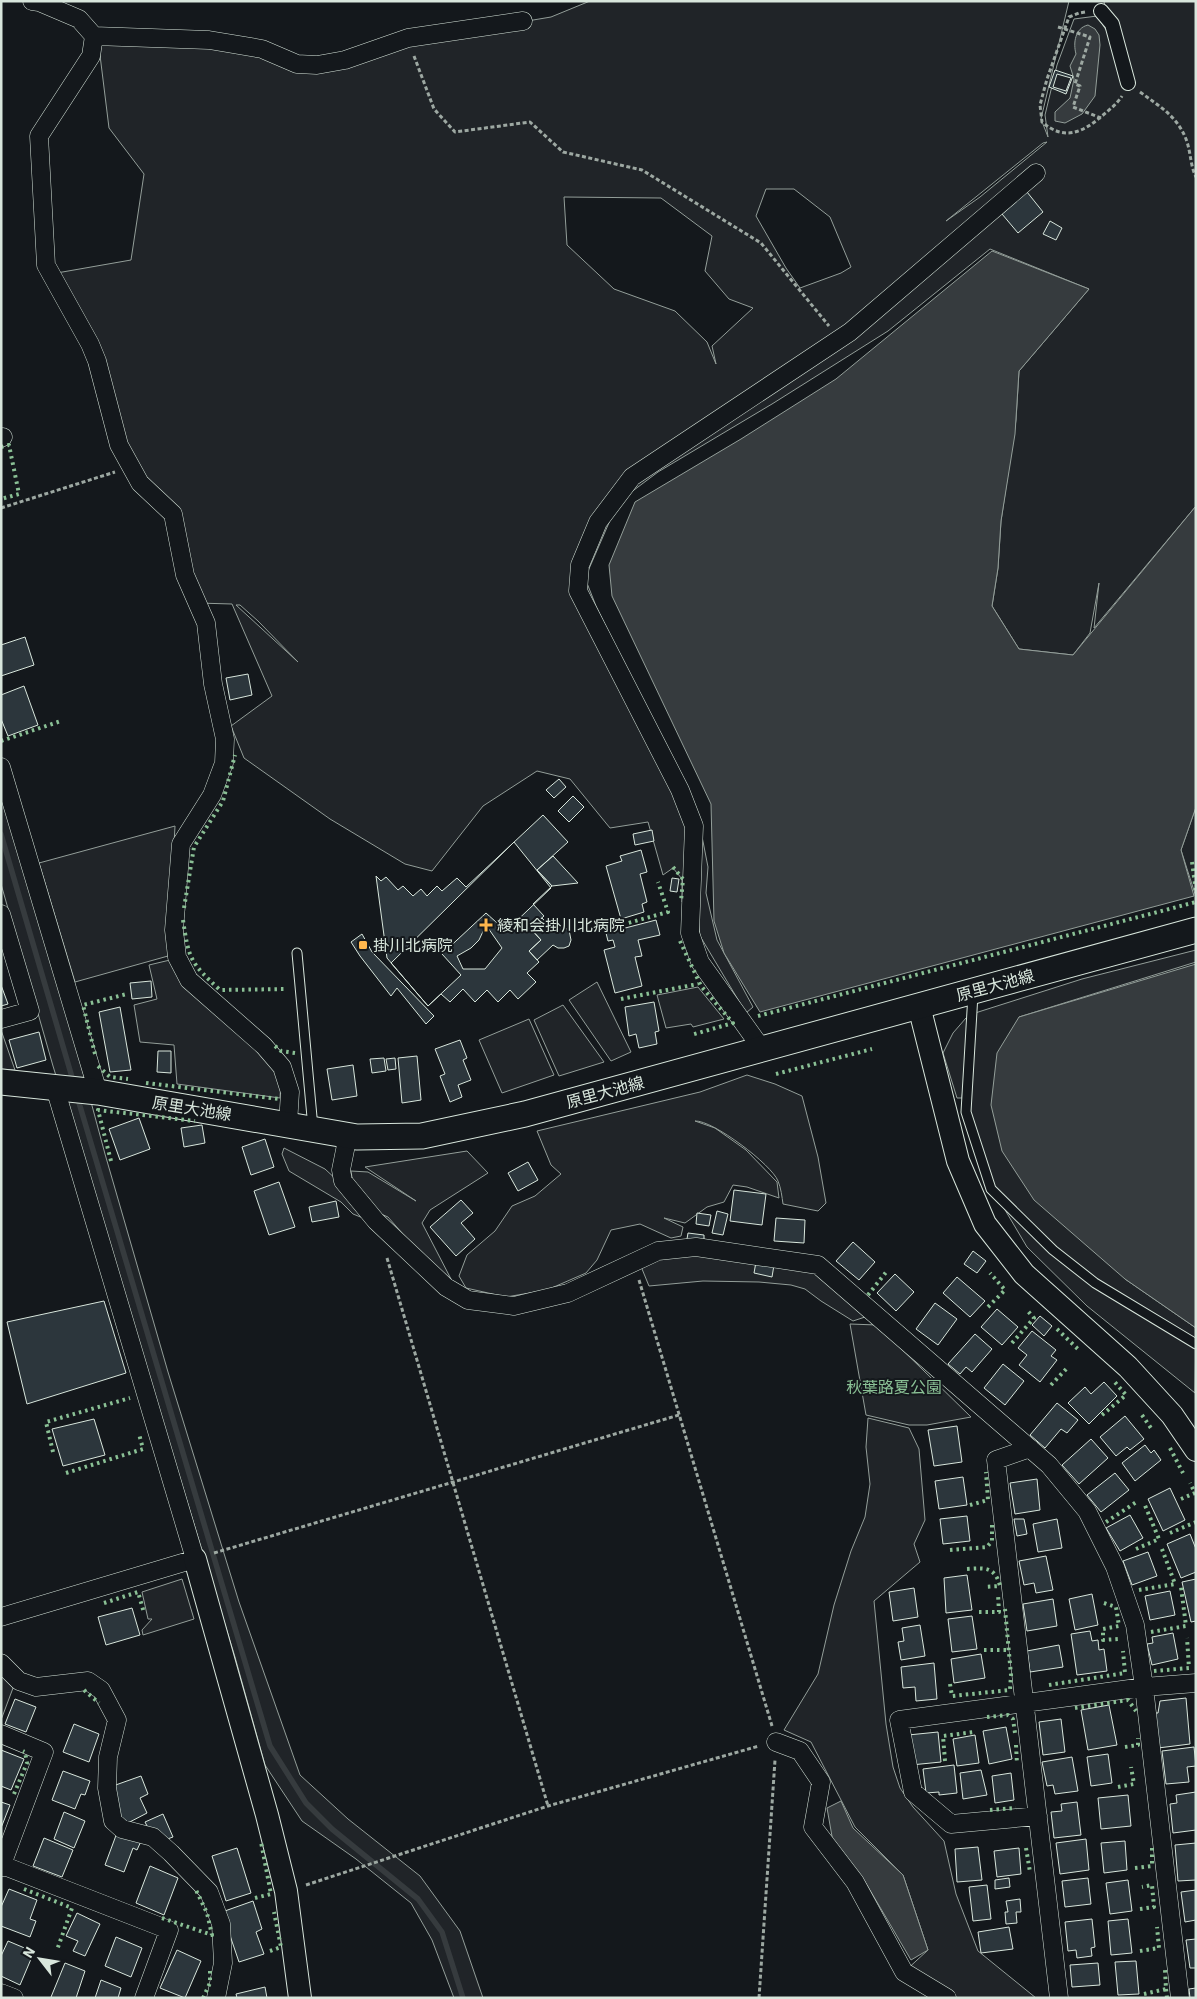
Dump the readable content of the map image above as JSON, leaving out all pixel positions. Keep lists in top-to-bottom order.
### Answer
{
  "streets": {
    "main road": ["原里大池線"]
  },
  "parks": ["秋葉路夏公園"],
  "places": {
    "health": ["綾和会掛川北病院"],
    "transit": ["掛川北病院"]
  },
  "north": "top left"
}
